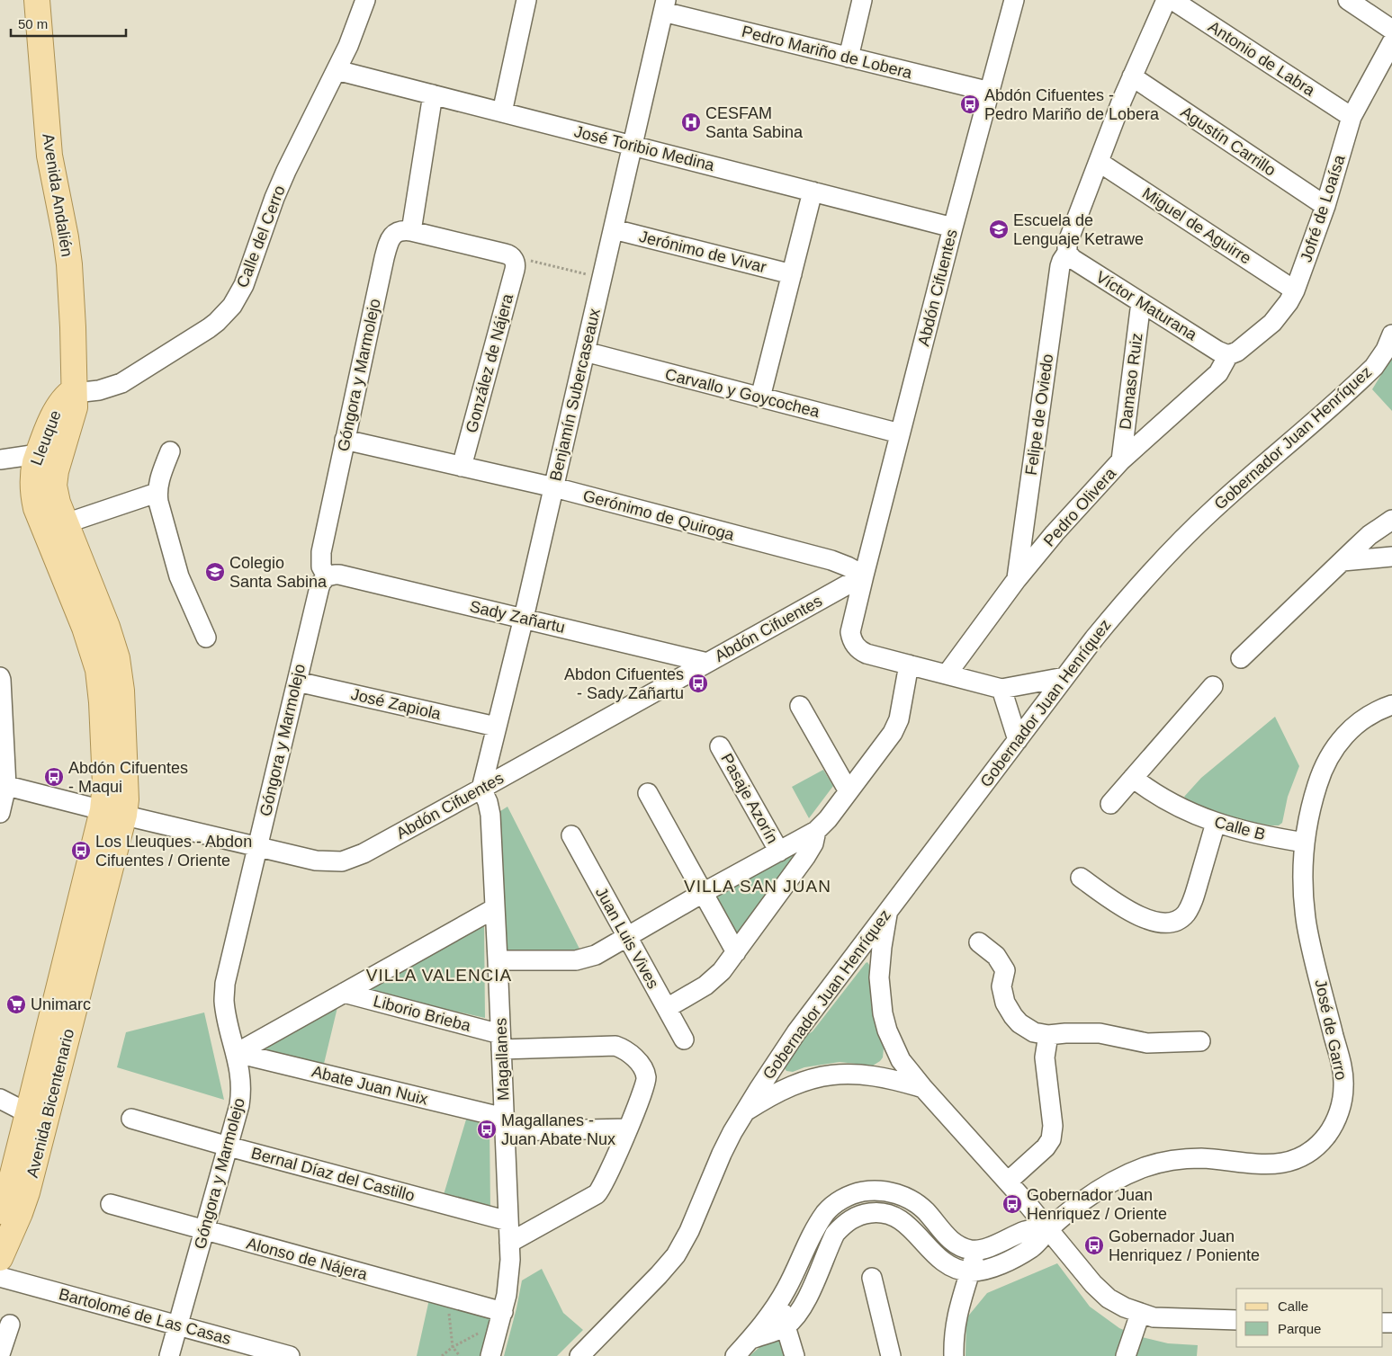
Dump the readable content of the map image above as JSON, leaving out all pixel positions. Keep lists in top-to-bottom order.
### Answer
{
  "streets": {
    "main road": ["Avenida Andalién", "Lleuque", "Avenida Bicentenario"],
    "street": [
      "Pedro Mariño de Lobera",
      "Antonio de Labra",
      "Agustín Carrillo",
      "José Toribio Medina",
      "Jofré de Loaísa",
      "Miguel de Aguirre",
      "Calle del Cerro",
      "Jerónimo de Vivar",
      "Abdón Cifuentes",
      "Víctor Maturana",
      "González de Nájera",
      "Góngora y Marmolejo",
      "Damaso Ruiz",
      "Carvallo y Goycochea",
      "Benjamín Subercaseaux",
      "Felipe de Oviedo",
      "Gobernador Juan Henríquez",
      "Pedro Olivera",
      "Gerónimo de Quiroga",
      "Sady Zañartu",
      "José Zapiola",
      "Pasaje Azorín",
      "Calle B",
      "Juan Luis Vives",
      "Liborio Brieba",
      "José de Garro",
      "Magallanes",
      "Abate Juan Nuix",
      "Bernal Díaz del Castillo",
      "Alonso de Nájera",
      "Bartolomé de Las Casas"
    ]
  },
  "crossings": [
    ["Pedro Mariño de Lobera", "Abdón Cifuentes"],
    ["Pedro Mariño de Lobera", "Benjamín Subercaseaux"],
    ["Antonio de Labra", "Jofré de Loaísa"],
    ["Agustín Carrillo", "Jofré de Loaísa"],
    ["Agustín Carrillo", "Felipe de Oviedo"],
    ["José Toribio Medina", "Calle del Cerro"],
    ["José Toribio Medina", "Abdón Cifuentes"],
    ["José Toribio Medina", "Góngora y Marmolejo"],
    ["José Toribio Medina", "Benjamín Subercaseaux"],
    ["Avenida Andalién", "Calle del Cerro"],
    ["Avenida Andalién", "Lleuque"],
    ["Jofré de Loaísa", "Miguel de Aguirre"],
    ["Jofré de Loaísa", "Víctor Maturana"],
    ["Jofré de Loaísa", "Pedro Olivera"],
    ["Miguel de Aguirre", "Felipe de Oviedo"],
    ["Calle del Cerro", "Lleuque"],
    ["Jerónimo de Vivar", "Benjamín Subercaseaux"],
    ["Abdón Cifuentes", "Góngora y Marmolejo"],
    ["Abdón Cifuentes", "Carvallo y Goycochea"],
    ["Abdón Cifuentes", "Benjamín Subercaseaux"],
    ["Abdón Cifuentes", "Lleuque"],
    ["Abdón Cifuentes", "Gobernador Juan Henríquez"],
    ["Abdón Cifuentes", "Pedro Olivera"],
    ["Abdón Cifuentes", "Gerónimo de Quiroga"],
    ["Abdón Cifuentes", "Sady Zañartu"],
    ["Abdón Cifuentes", "Magallanes"],
    ["Abdón Cifuentes", "Avenida Bicentenario"],
    ["Víctor Maturana", "Damaso Ruiz"],
    ["Víctor Maturana", "Felipe de Oviedo"],
    ["Víctor Maturana", "Pedro Olivera"],
    ["González de Nájera", "Gerónimo de Quiroga"],
    ["Góngora y Marmolejo", "Gerónimo de Quiroga"],
    ["Góngora y Marmolejo", "Sady Zañartu"],
    ["Góngora y Marmolejo", "José Zapiola"],
    ["Góngora y Marmolejo", "Abate Juan Nuix"],
    ["Góngora y Marmolejo", "Bernal Díaz del Castillo"],
    ["Góngora y Marmolejo", "Alonso de Nájera"],
    ["Góngora y Marmolejo", "Bartolomé de Las Casas"],
    ["Damaso Ruiz", "Pedro Olivera"],
    ["Carvallo y Goycochea", "Benjamín Subercaseaux"],
    ["Benjamín Subercaseaux", "Gerónimo de Quiroga"],
    ["Benjamín Subercaseaux", "Sady Zañartu"],
    ["Benjamín Subercaseaux", "José Zapiola"],
    ["Benjamín Subercaseaux", "Magallanes"],
    ["Felipe de Oviedo", "Pedro Olivera"],
    ["Lleuque", "Avenida Bicentenario"],
    ["Calle B", "José de Garro"],
    ["Liborio Brieba", "Magallanes"],
    ["Liborio Brieba", "Abate Juan Nuix"],
    ["Magallanes", "Abate Juan Nuix"],
    ["Magallanes", "Bernal Díaz del Castillo"],
    ["Magallanes", "Alonso de Nájera"]
  ],
  "districts": ["VILLA SAN JUAN", "VILLA VALENCIA"],
  "places": {
    "bus stop": [
      "Abdón Cifuentes - Pedro Mariño de Lobera",
      "Abdon Cifuentes - Sady Zañartu",
      "Abdón Cifuentes - Maqui",
      "Los Lleuques - Abdon Cifuentes / Oriente",
      "Magallanes - Juan Abate Nux",
      "Gobernador Juan Henriquez / Oriente",
      "Gobernador Juan Henriquez / Poniente"
    ],
    "hospital": ["CESFAM Santa Sabina"],
    "school or university": ["Escuela de Lenguaje Ketrawe", "Colegio Santa Sabina"],
    "supermarket": ["Unimarc"]
  },
  "legend": ["Calle", "Parque"],
  "scale_bar": "50 m"
}
